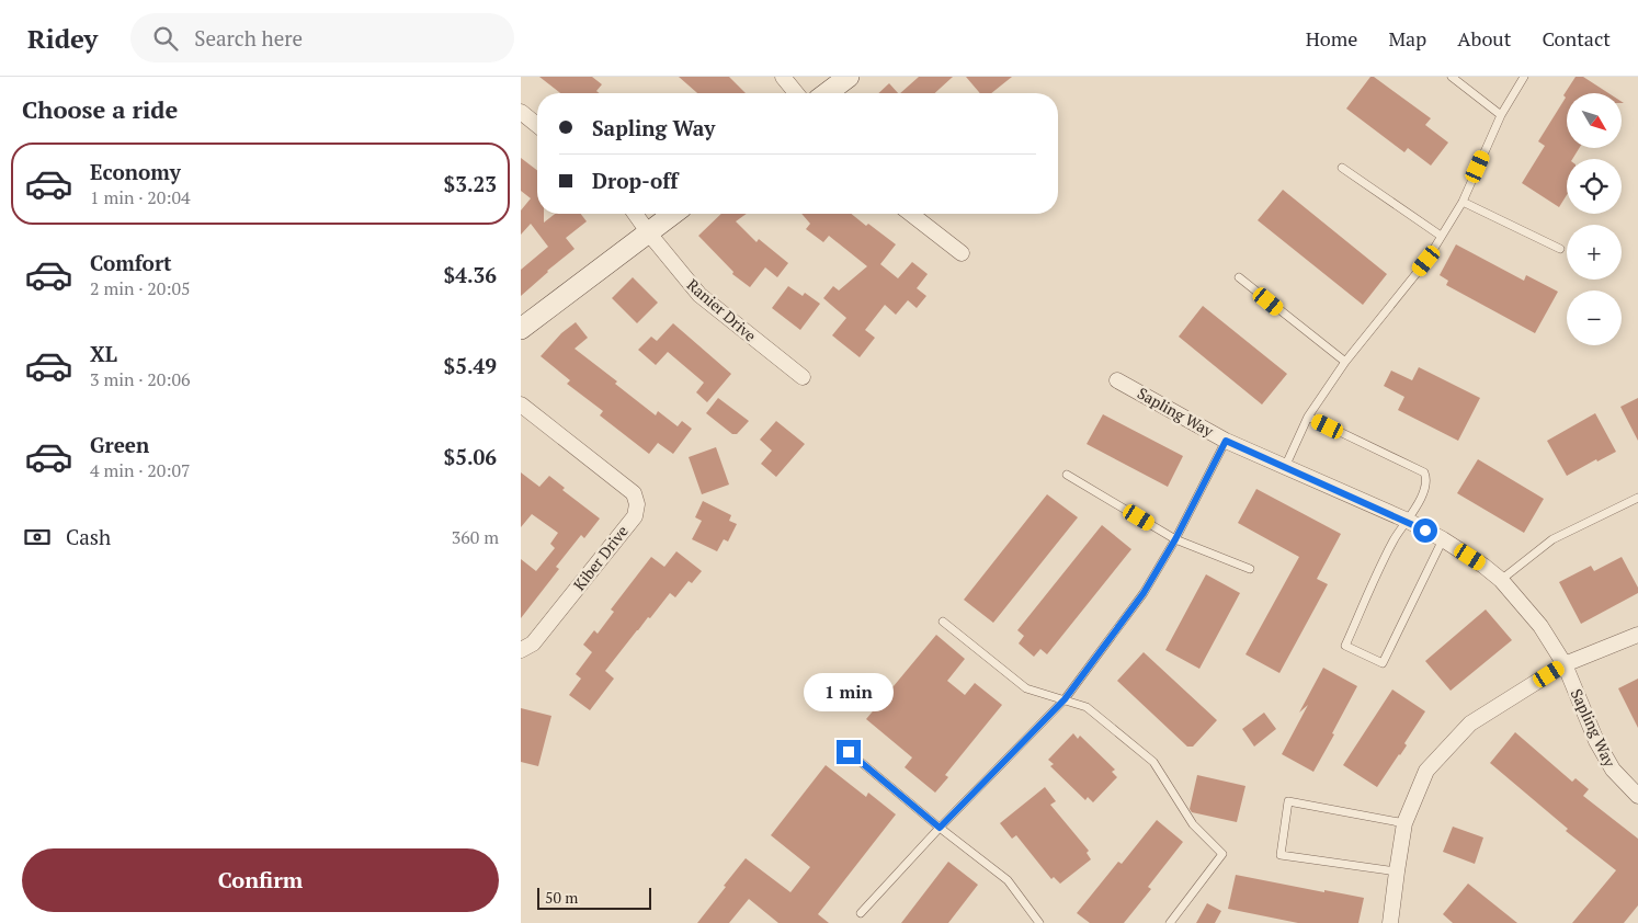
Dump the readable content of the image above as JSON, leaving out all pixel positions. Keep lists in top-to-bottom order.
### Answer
{
  "streets": {
    "street": ["Ranier Drive", "Sapling Way", "Kiber Drive"]
  },
  "scale_bar": "50 m",
  "north": "bottom right",
  "page": {
    "header": "Ridey",
    "search": "Search here",
    "nav": [
      "Home",
      "Map",
      "About",
      "Contact"
    ],
    "heading": "Choose a ride",
    "map_buttons": ["+", "−"],
    "banner": ["Sapling Way", "Drop-off"],
    "list": [
      {
        "name": "Economy",
        "note": "1 min · 20:04",
        "value": "$3.23"
      },
      {
        "name": "Comfort",
        "note": "2 min · 20:05",
        "value": "$4.36"
      },
      {
        "name": "XL",
        "note": "3 min · 20:06",
        "value": "$5.49"
      },
      {
        "name": "Green",
        "note": "4 min · 20:07",
        "value": "$5.06"
      }
    ],
    "pay": ["Cash", "360 m"],
    "bubble": "1 min",
    "buttons": "Confirm",
    "scale": "50 m"
  }
}
